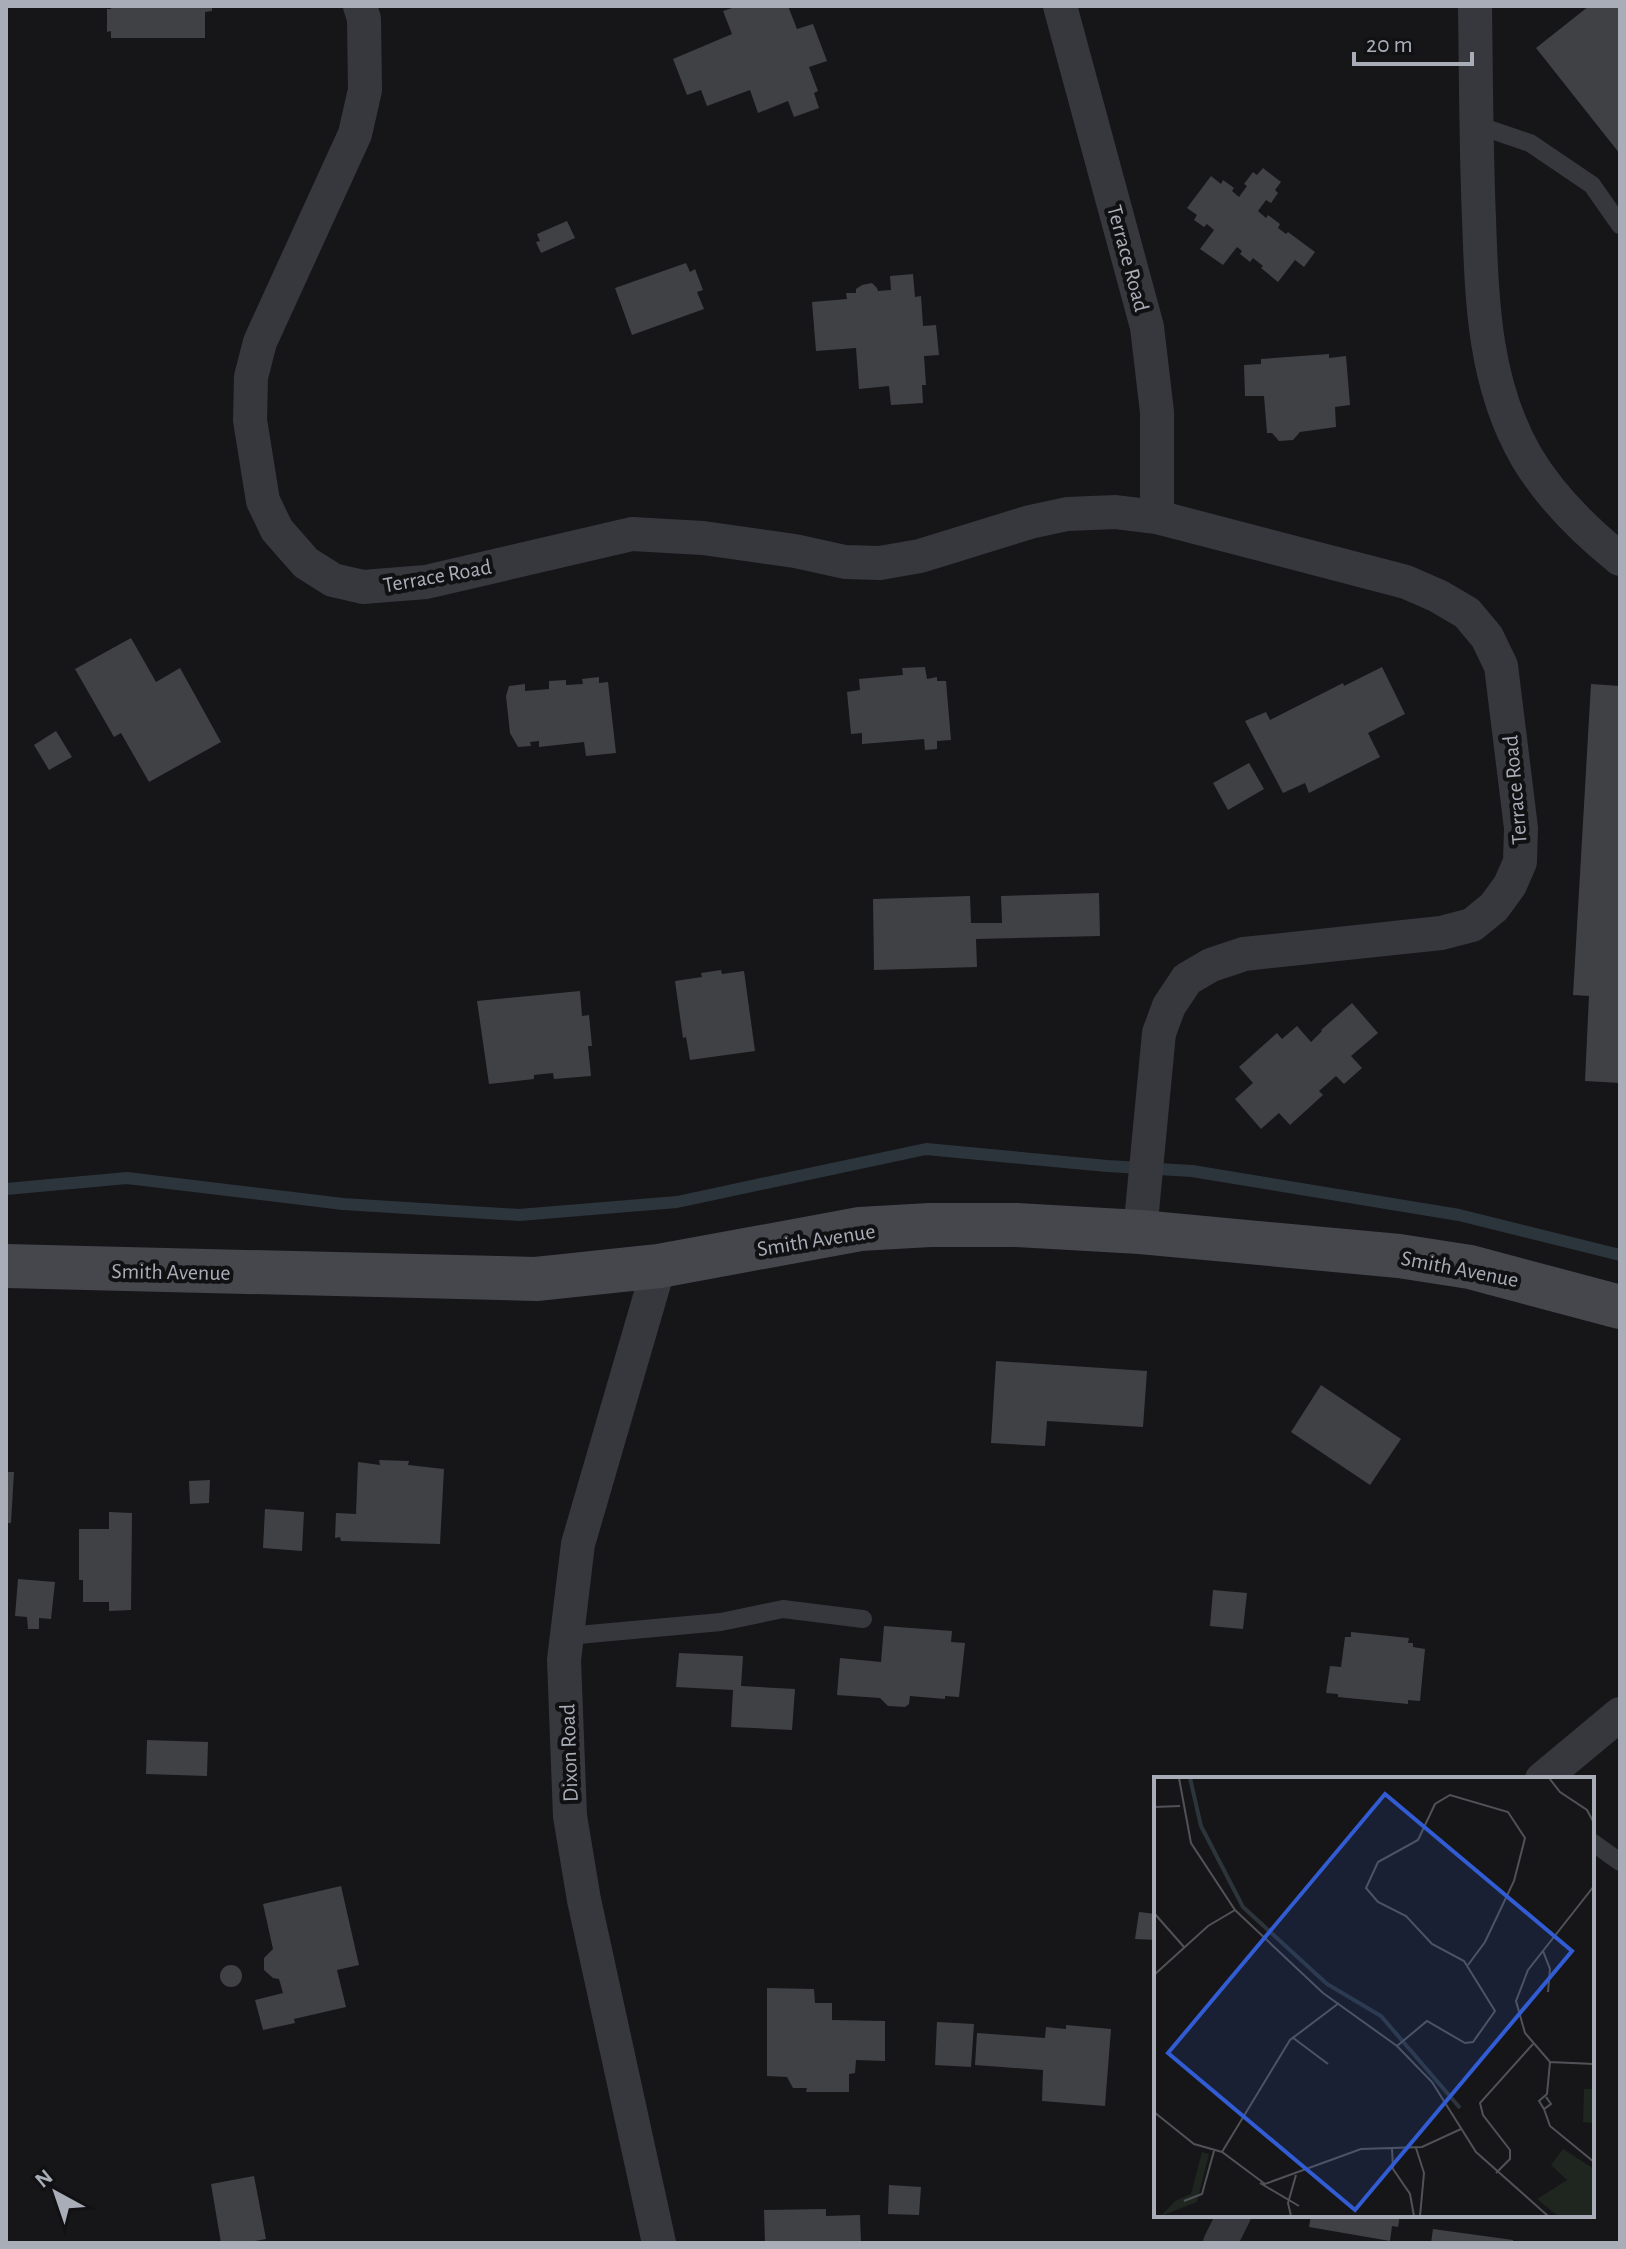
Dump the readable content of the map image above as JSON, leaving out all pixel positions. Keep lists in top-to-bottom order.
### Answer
{
  "streets": {
    "main road": ["Smith Avenue"],
    "street": ["Terrace Road", "Dixon Road"]
  },
  "crossings": [
    ["Terrace Road", "Smith Avenue"],
    ["Smith Avenue", "Dixon Road"]
  ],
  "scale_bar": "20 m",
  "north": "top left"
}
